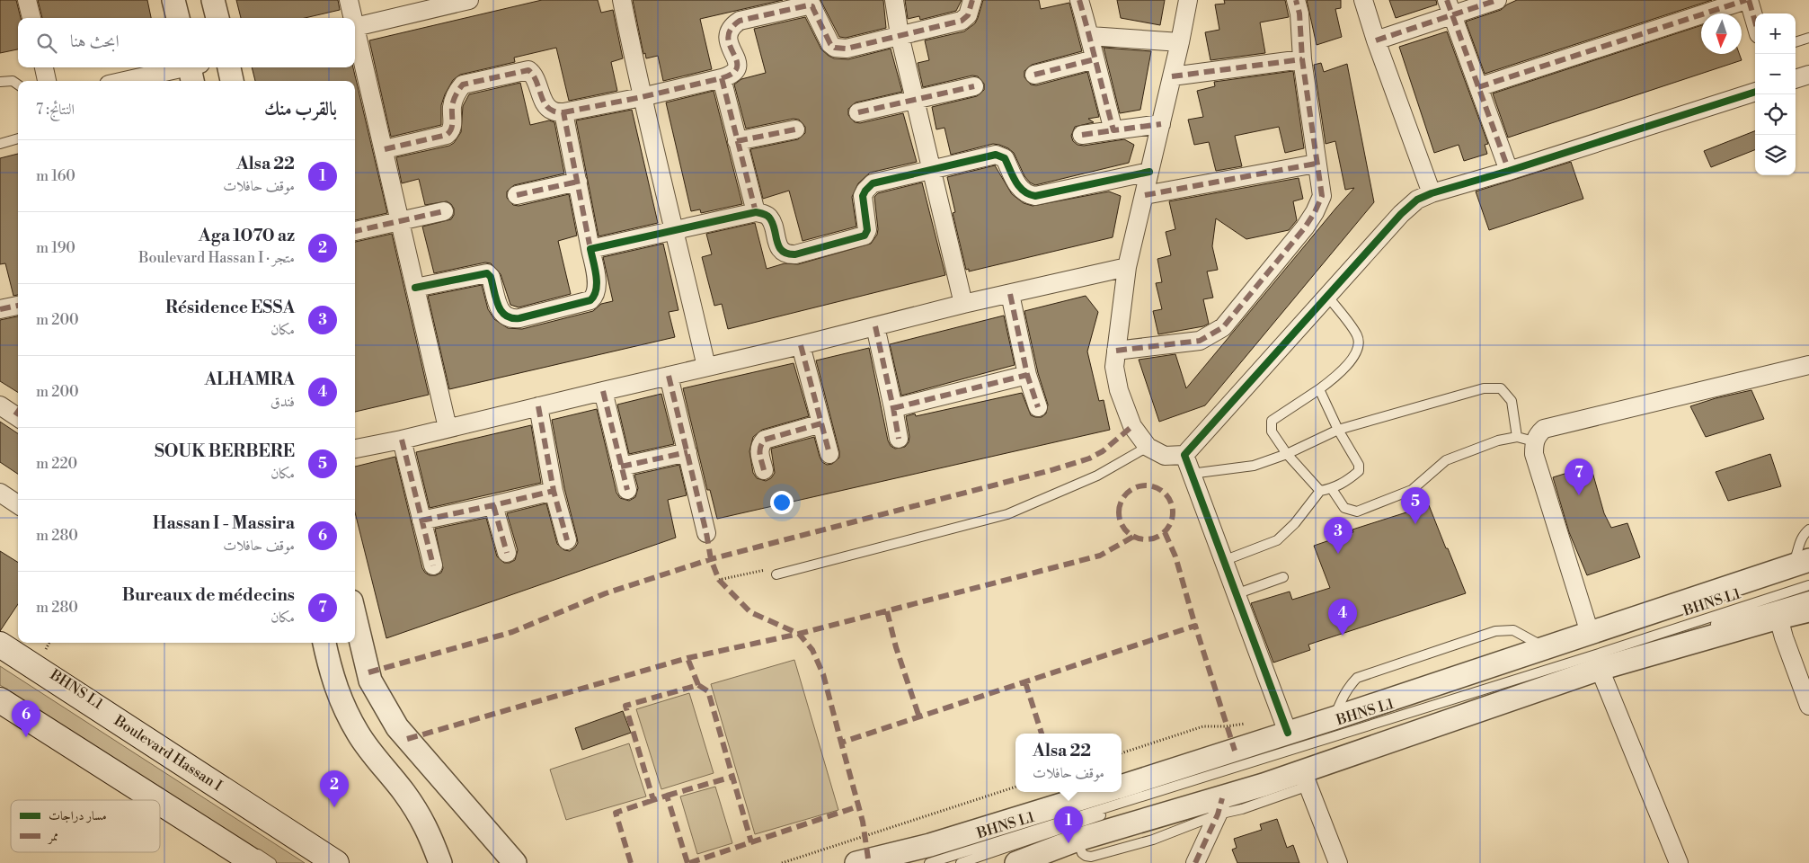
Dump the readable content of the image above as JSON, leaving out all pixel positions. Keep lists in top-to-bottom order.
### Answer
{
  "streets": {
    "main road": ["Boulevard Hassan I"],
    "lane": ["BHNS L1"]
  },
  "legend": ["مسار دراجات", "ممر"],
  "north": "bottom",
  "page": {
    "map_buttons": ["+", "−"],
    "search": "ابحث هنا",
    "heading": ["بالقرب منك", "النتائج: 7"],
    "list": [
      {
        "mark": "1",
        "name": "Alsa 22",
        "note": "موقف حافلات",
        "value": "160 m"
      },
      {
        "mark": "2",
        "name": "Aga 1070 az",
        "note": "متجر · Boulevard Hassan I",
        "value": "190 m"
      },
      {
        "mark": "3",
        "name": "Résidence ESSA",
        "note": "مكان",
        "value": "200 m"
      },
      {
        "mark": "4",
        "name": "ALHAMRA",
        "note": "فندق",
        "value": "200 m"
      },
      {
        "mark": "5",
        "name": "SOUK BERBERE",
        "note": "مكان",
        "value": "220 m"
      },
      {
        "mark": "6",
        "name": "Hassan I - Massira",
        "note": "موقف حافلات",
        "value": "280 m"
      },
      {
        "mark": "7",
        "name": "Bureaux de médecins",
        "note": "مكان",
        "value": "280 m"
      }
    ],
    "pins": [
      "7",
      "5",
      "3",
      "4",
      "6",
      "2",
      "1"
    ],
    "popup": ["Alsa 22", "موقف حافلات"]
  }
}
